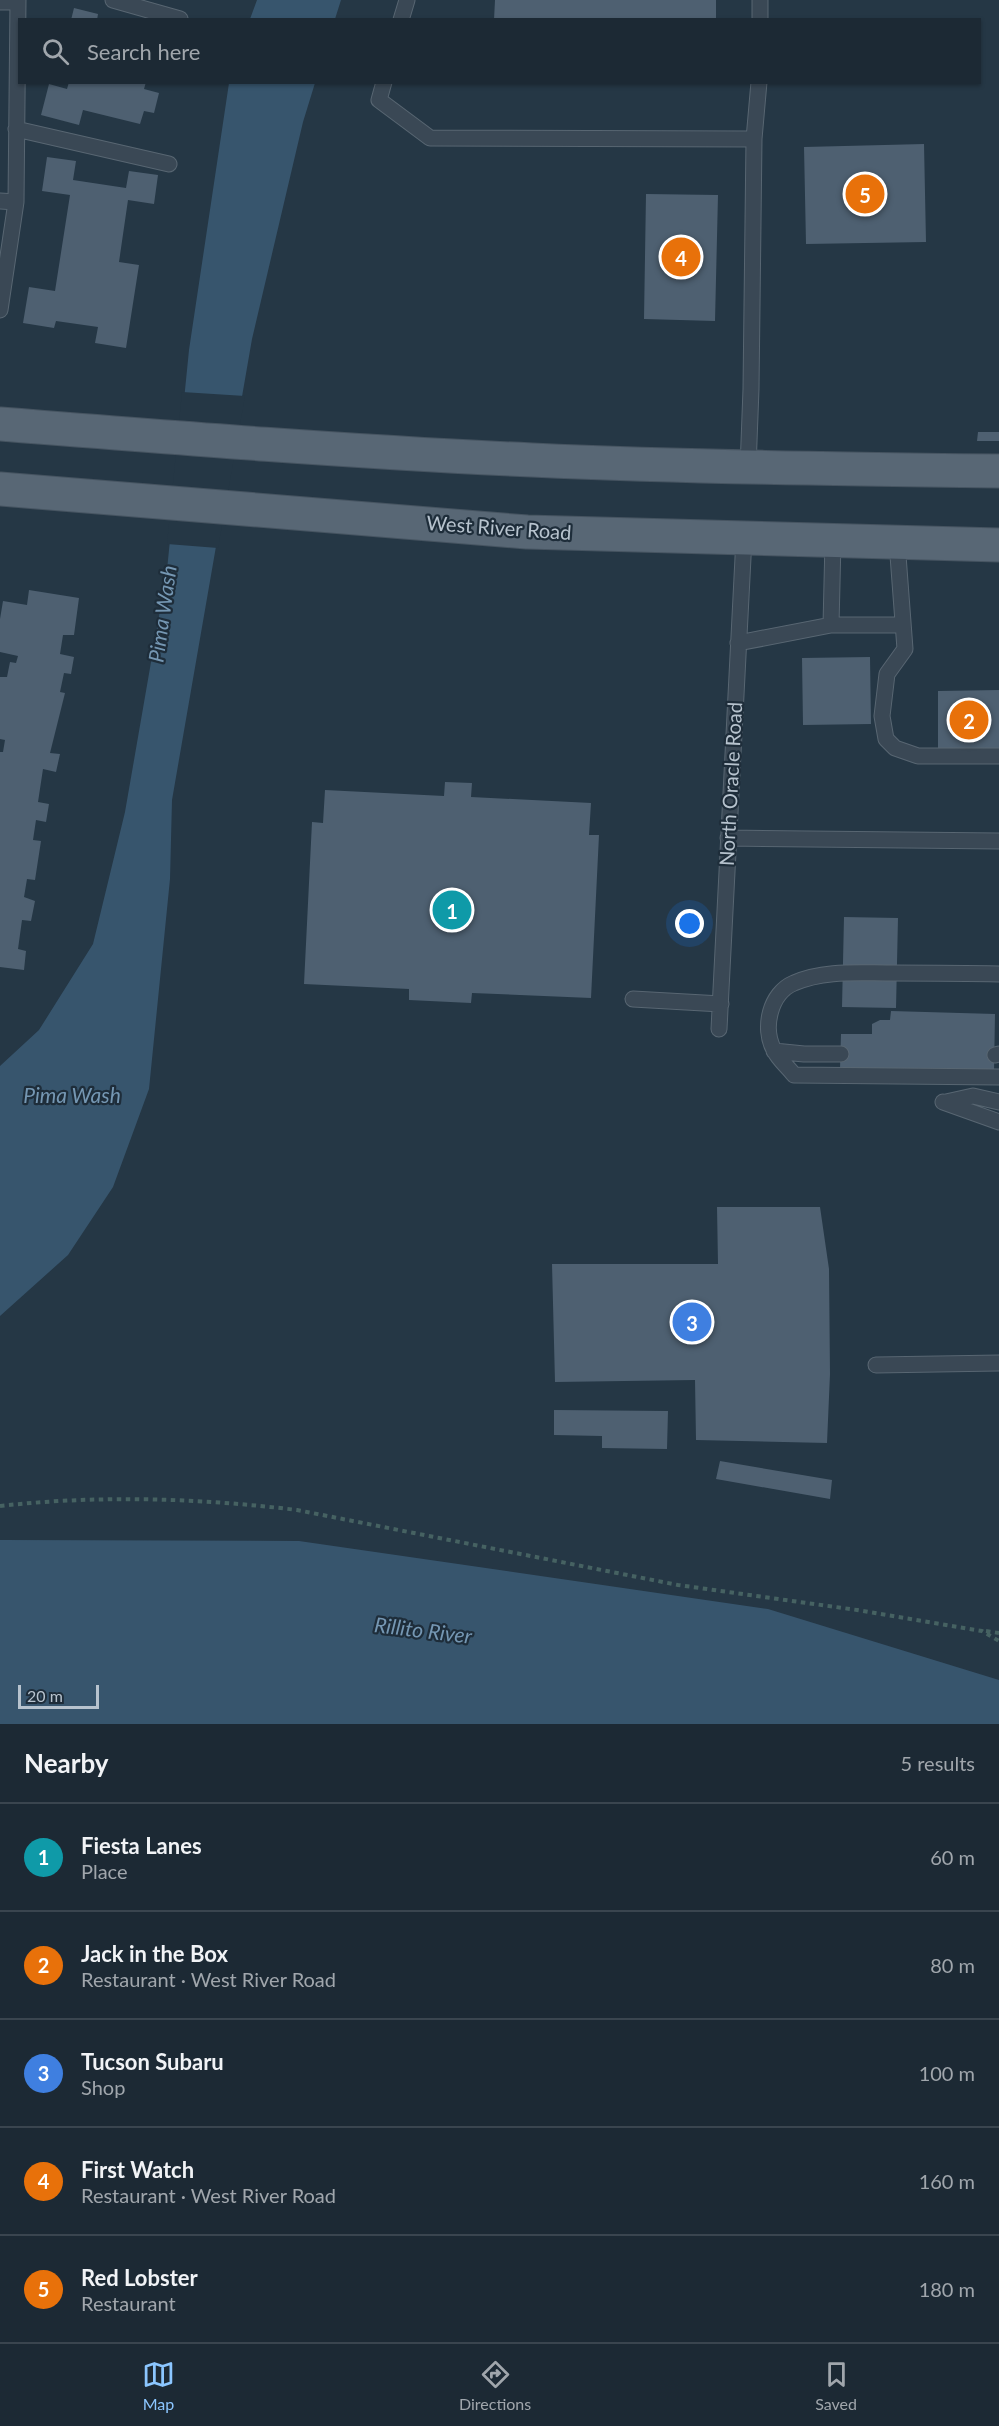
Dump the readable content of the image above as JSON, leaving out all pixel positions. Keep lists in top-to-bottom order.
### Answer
{
  "streets": {
    "main road": ["West River Road"],
    "lane": ["North Oracle Road"]
  },
  "crossings": [
    ["West River Road", "North Oracle Road"]
  ],
  "water": ["Pima Wash", "Rillito River"],
  "scale_bar": "20 m",
  "page": {
    "search": "Search here",
    "pins": [
      "5",
      "4",
      "2",
      "1",
      "3"
    ],
    "scale": "20 m",
    "heading": ["Nearby", "5 results"],
    "list": [
      {
        "mark": "1",
        "name": "Fiesta Lanes",
        "note": "Place",
        "value": "60 m"
      },
      {
        "mark": "2",
        "name": "Jack in the Box",
        "note": "Restaurant · West River Road",
        "value": "80 m"
      },
      {
        "mark": "3",
        "name": "Tucson Subaru",
        "note": "Shop",
        "value": "100 m"
      },
      {
        "mark": "4",
        "name": "First Watch",
        "note": "Restaurant · West River Road",
        "value": "160 m"
      },
      {
        "mark": "5",
        "name": "Red Lobster",
        "note": "Restaurant",
        "value": "180 m"
      }
    ],
    "nav": ["Map", "Directions", "Saved"]
  }
}
